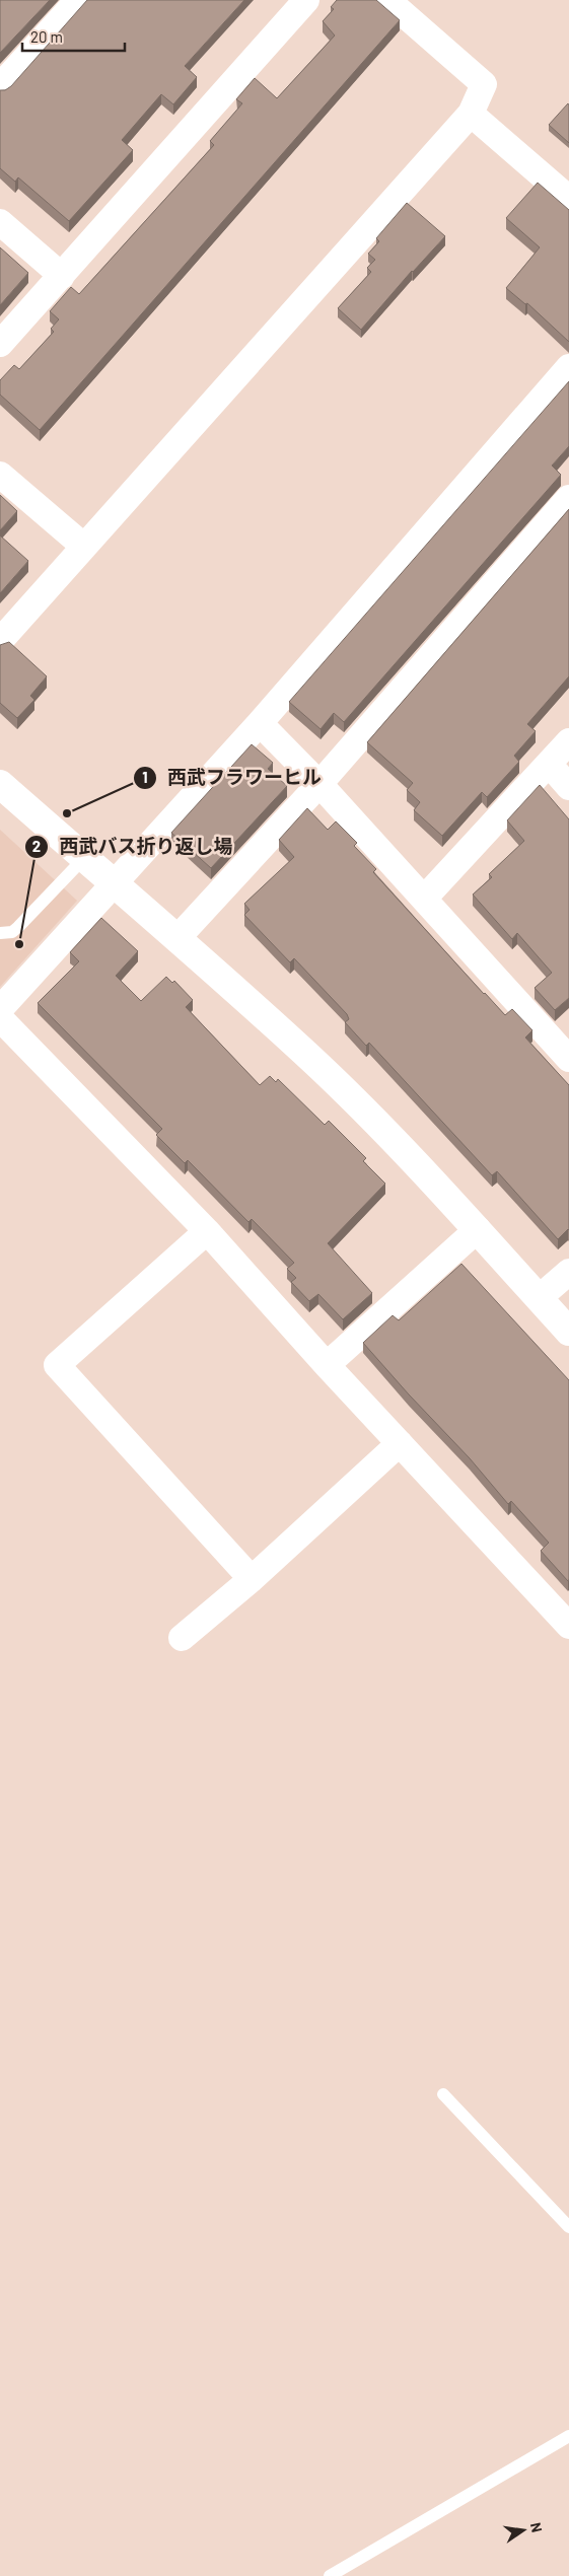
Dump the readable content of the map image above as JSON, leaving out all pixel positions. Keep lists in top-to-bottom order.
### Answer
{
  "places": ["西武フラワーヒル", "西武バス折り返し場"],
  "scale_bar": "20 m",
  "north": "right"
}
